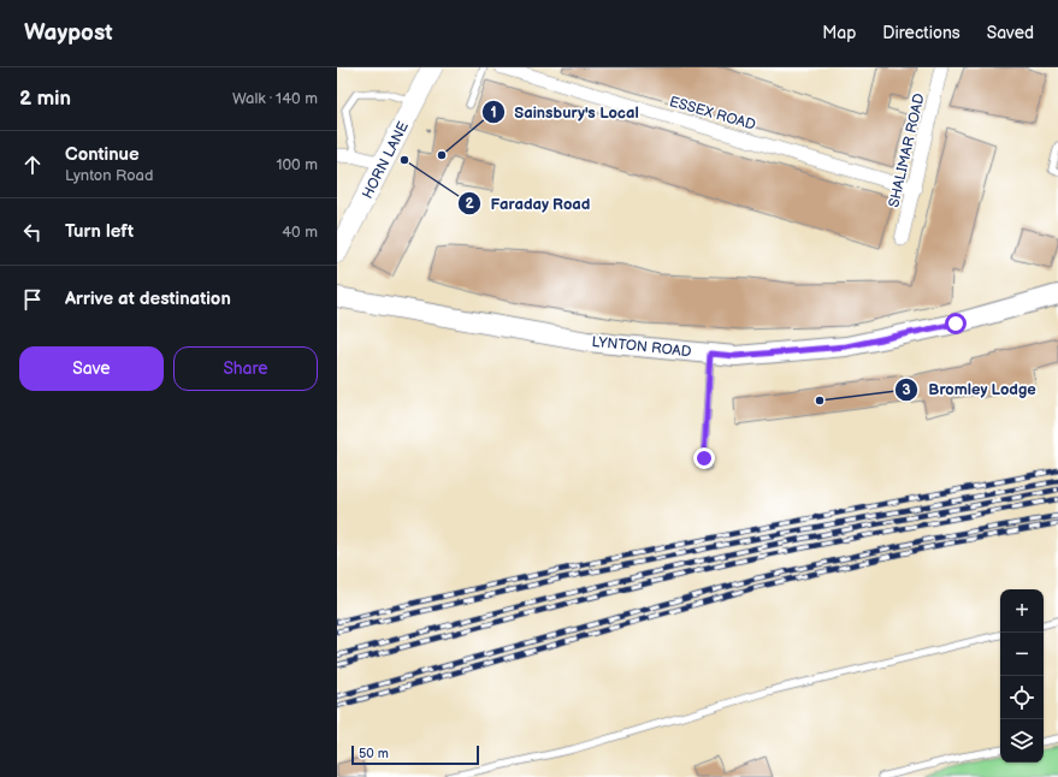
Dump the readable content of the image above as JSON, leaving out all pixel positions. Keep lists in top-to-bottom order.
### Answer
{
  "streets": {
    "main road": ["HORN LANE"],
    "street": ["ESSEX ROAD", "SHALIMAR ROAD", "LYNTON ROAD"]
  },
  "crossings": [
    ["ESSEX ROAD", "SHALIMAR ROAD"]
  ],
  "places": ["Sainsbury's Local", "Faraday Road", "Bromley Lodge"],
  "scale_bar": "50 m",
  "page": {
    "header": "Waypost",
    "nav": ["Map", "Directions", "Saved"],
    "heading": ["2 min", "Walk · 140 m"],
    "list": [
      ["Continue", "Lynton Road", "100 m"],
      ["Turn left", "40 m"],
      "Arrive at destination"
    ],
    "buttons": ["Save", "Share"],
    "map_buttons": ["+", "−"],
    "scale": "50 m"
  }
}
